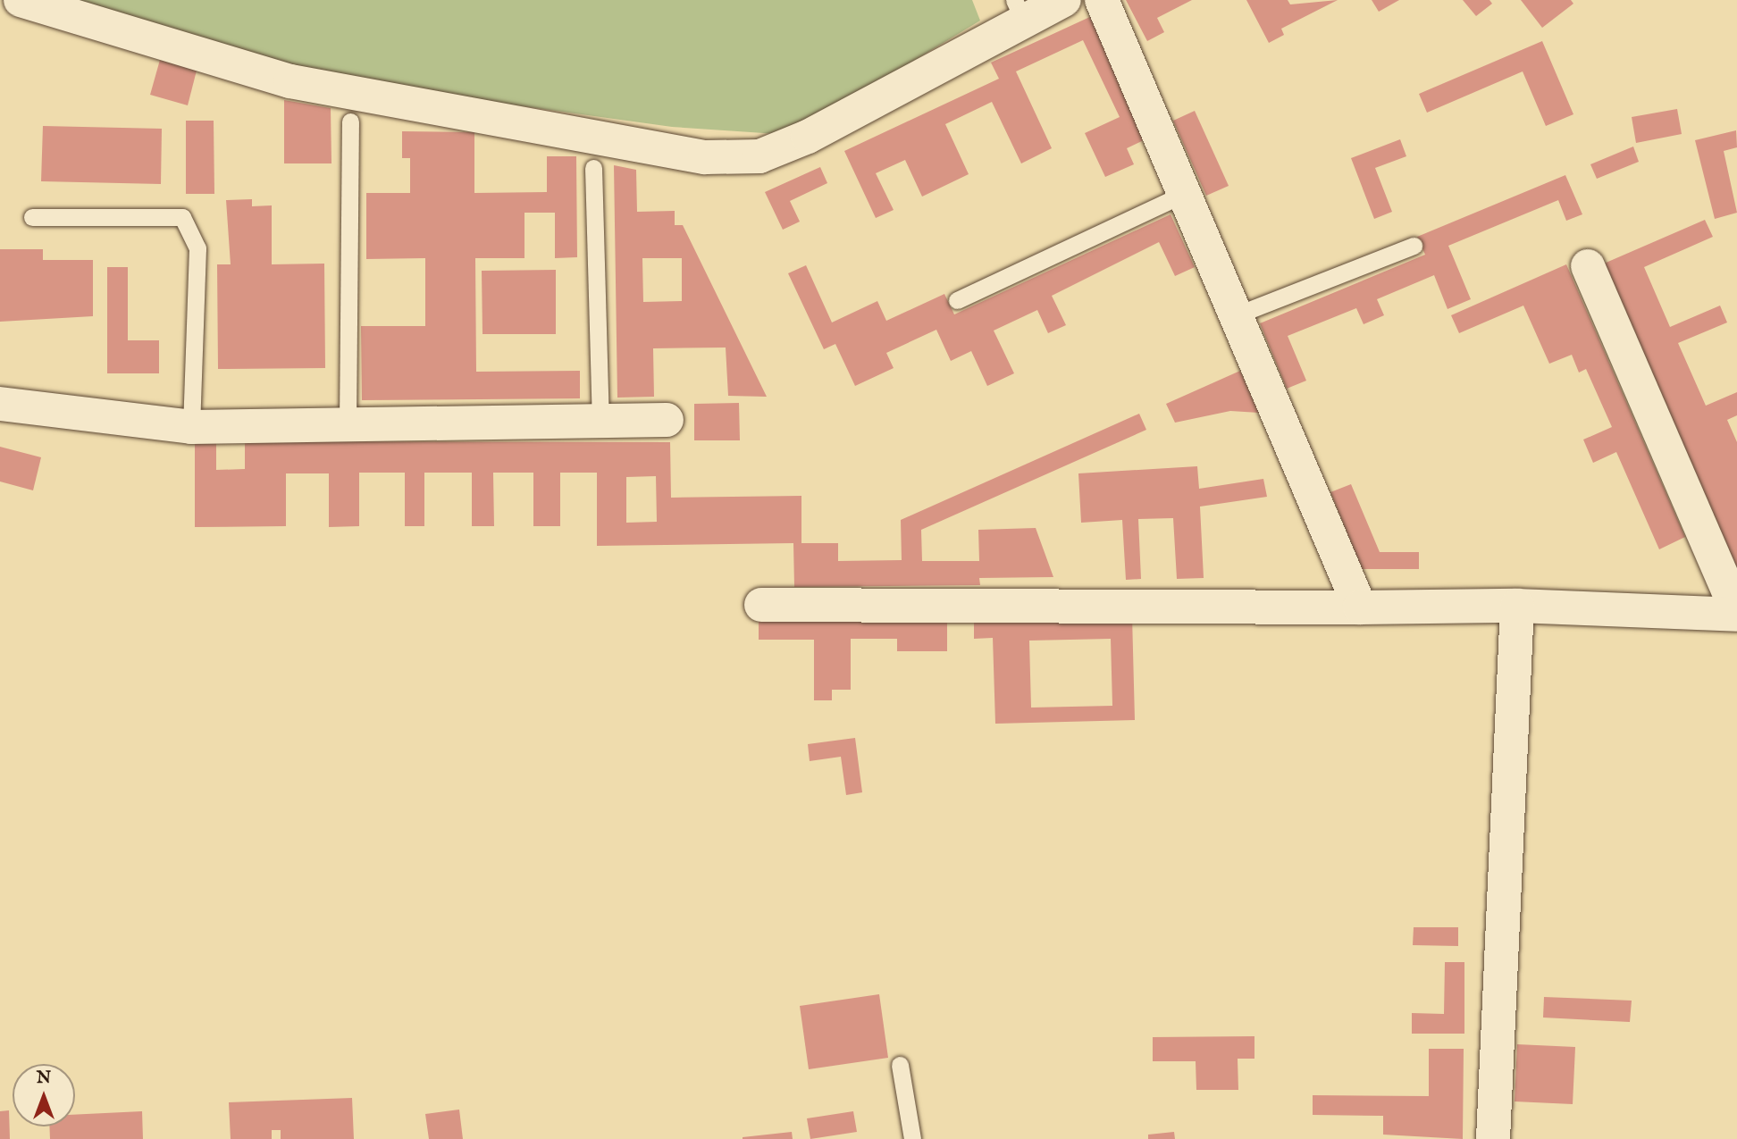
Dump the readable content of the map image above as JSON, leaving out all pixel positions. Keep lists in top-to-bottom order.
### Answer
{
  "north": "top"
}
